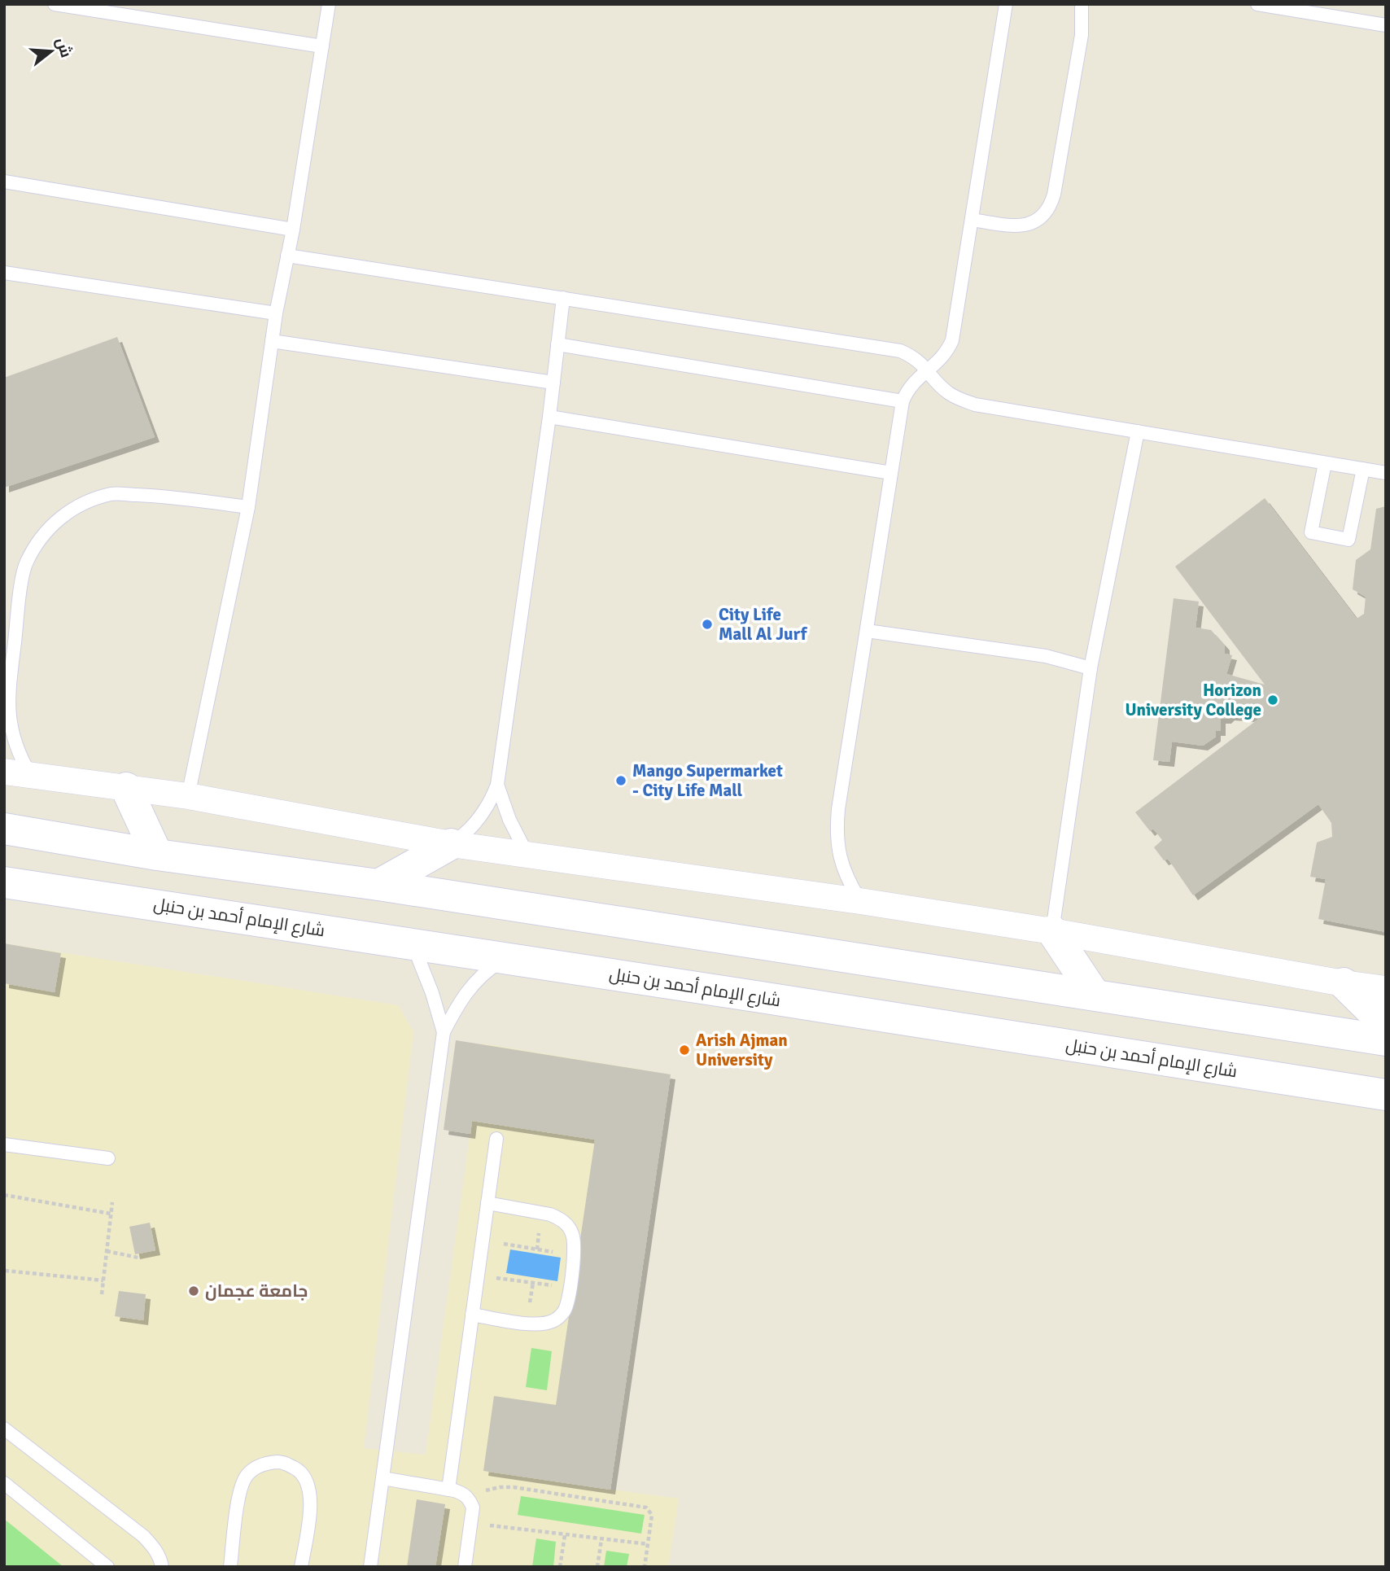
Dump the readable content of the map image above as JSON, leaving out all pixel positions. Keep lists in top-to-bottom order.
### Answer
{
  "streets": {
    "street": ["شارع الإمام أحمد بن حنبل"]
  },
  "places": [
    "City Life Mall Al Jurf",
    "Horizon University College",
    "Mango Supermarket - City Life Mall",
    "Arish Ajman University",
    "جامعة عجمان"
  ],
  "north": "right"
}
